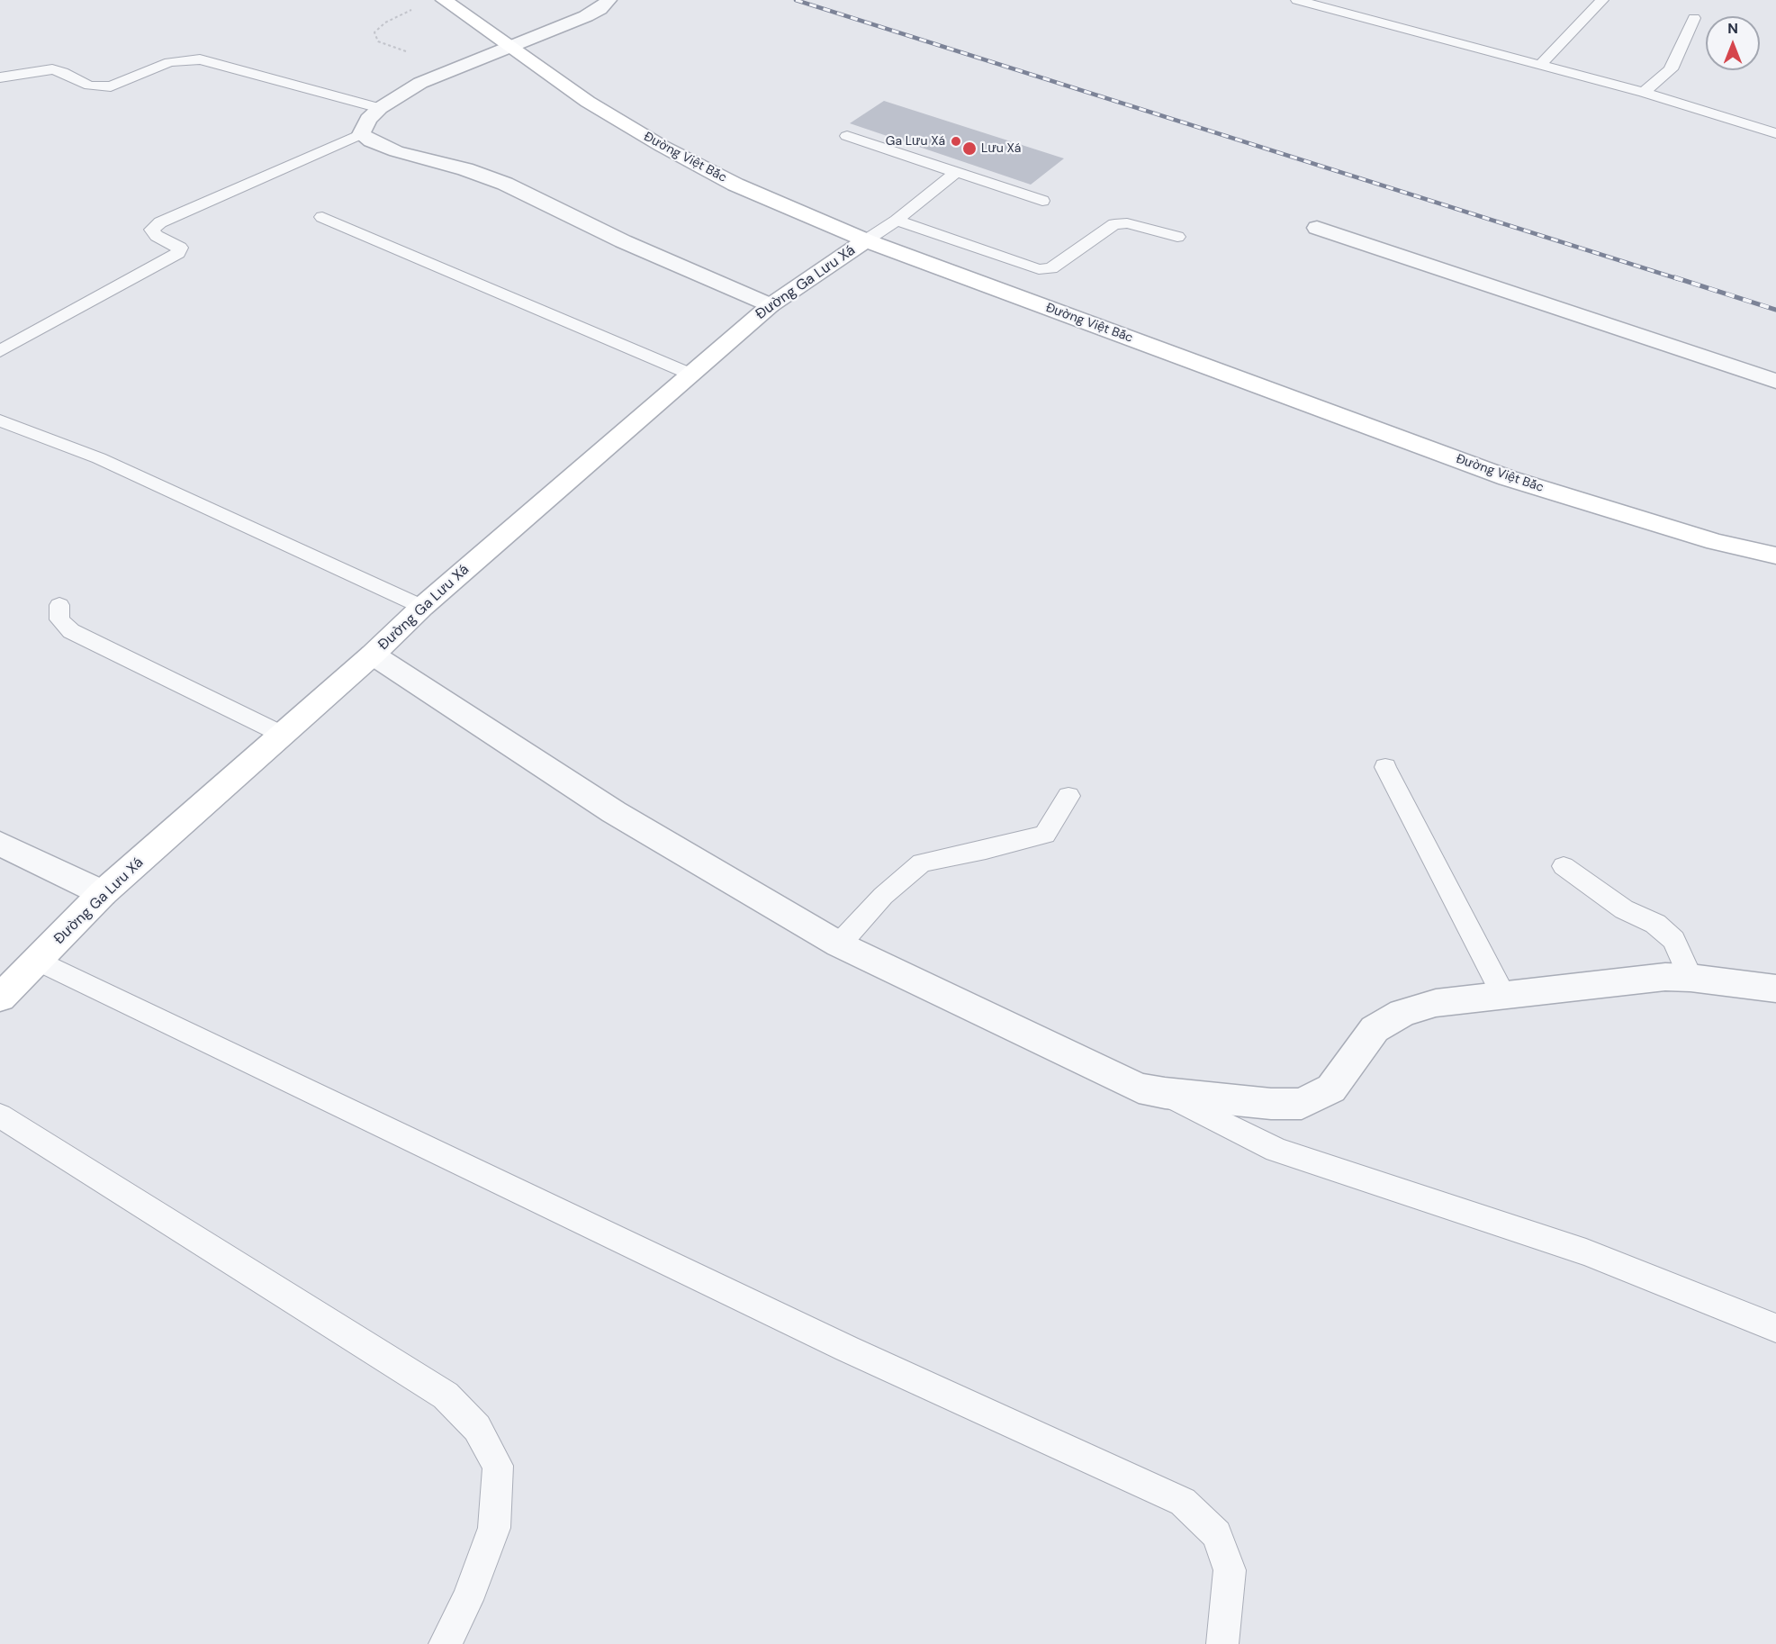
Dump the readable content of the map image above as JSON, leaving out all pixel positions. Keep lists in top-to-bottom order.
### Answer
{
  "streets": {
    "main road": ["Đường Việt Bắc", "Đường Ga Lưu Xá"]
  },
  "crossings": [
    ["Đường Việt Bắc", "Đường Ga Lưu Xá"]
  ],
  "places": ["Ga Lưu Xá", "Lưu Xá"],
  "north": "top"
}
